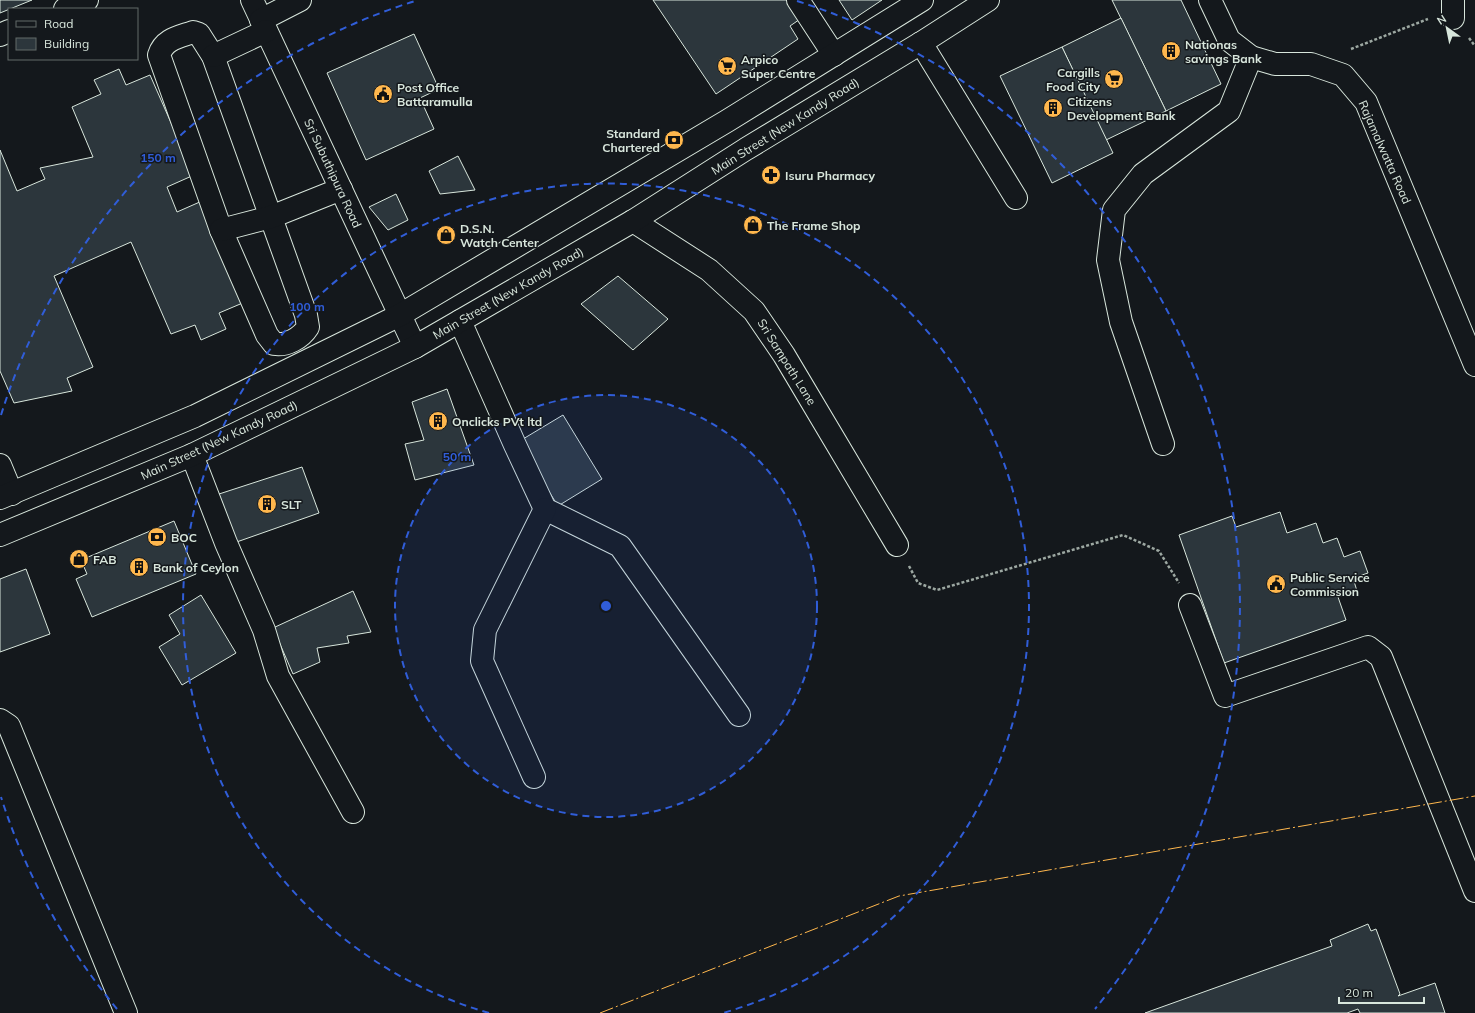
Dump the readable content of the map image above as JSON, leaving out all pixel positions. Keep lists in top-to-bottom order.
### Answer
{
  "streets": {
    "street": [
      "Main Street (New Kandy Road)",
      "Rajamalwatta Road",
      "Sri Subuthipura Road",
      "Sri Sampath Lane"
    ]
  },
  "crossings": [
    ["Main Street (New Kandy Road)", "Sri Subuthipura Road"],
    ["Main Street (New Kandy Road)", "Sri Sampath Lane"]
  ],
  "places": {
    "building": [
      "Nationas savings Bank",
      "Citizens Development Bank",
      "Onclicks PVt ltd",
      "SLT",
      "Bank of Ceylon"
    ],
    "supermarket": ["Arpico Super Centre", "Cargills Food City"],
    "public building": ["Post Office Battaramulla", "Public Service Commission"],
    "bank": ["Standard Chartered", "BOC"],
    "pharmacy": ["Isuru Pharmacy"],
    "shop": ["The Frame Shop", "D.S.N. Watch Center", "FAB"]
  },
  "legend": ["Road", "Building"],
  "scale_bar": "20 m",
  "north": "top left",
  "rings": ["150 m", "100 m", "50 m"]
}
